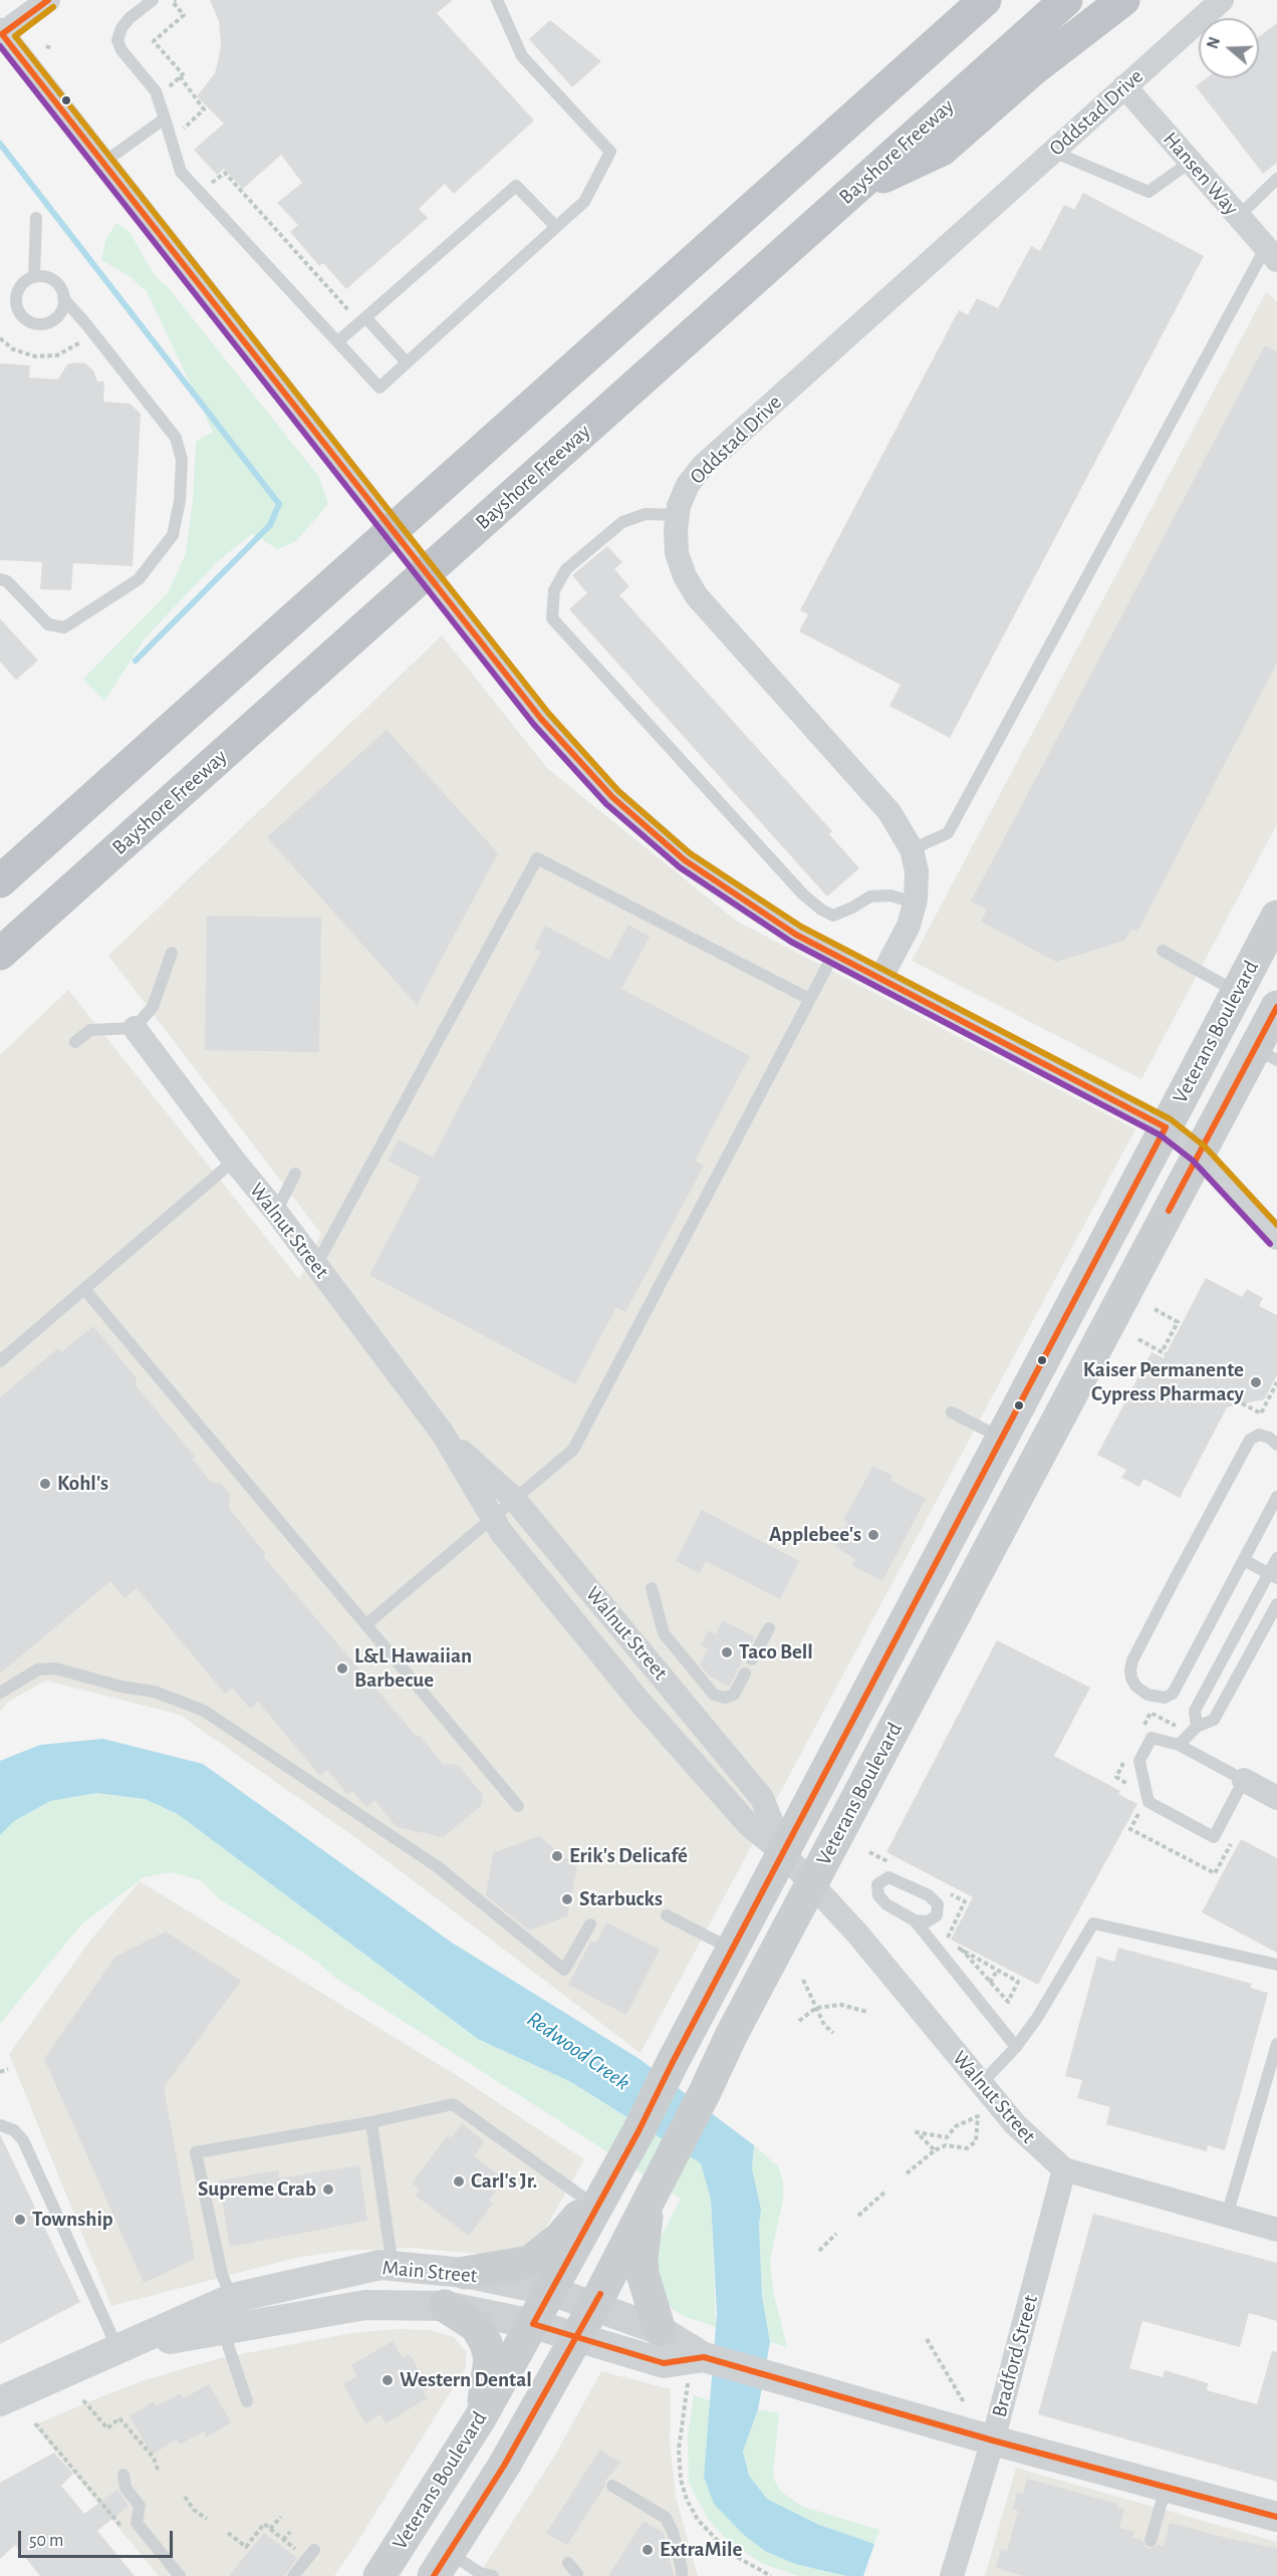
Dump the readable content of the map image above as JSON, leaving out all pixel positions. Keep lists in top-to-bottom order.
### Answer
{
  "streets": {
    "highway": ["Bayshore Freeway"],
    "main road": ["Veterans Boulevard"],
    "street": [
      "Oddstad Drive",
      "Hansen Way",
      "Walnut Street",
      "Main Street",
      "Bradford Street"
    ]
  },
  "crossings": [
    ["Oddstad Drive", "Hansen Way"],
    ["Veterans Boulevard", "Walnut Street"],
    ["Veterans Boulevard", "Main Street"],
    ["Walnut Street", "Bradford Street"],
    ["Main Street", "Bradford Street"]
  ],
  "water": ["Redwood Creek"],
  "places": [
    "Kaiser Permanente Cypress Pharmacy",
    "Kohl's",
    "Applebee's",
    "Taco Bell",
    "L&L Hawaiian Barbecue",
    "Erik's Delicafé",
    "Starbucks",
    "Carl's Jr.",
    "Supreme Crab",
    "Township",
    "Western Dental",
    "ExtraMile"
  ],
  "scale_bar": "50 m",
  "north": "left"
}
